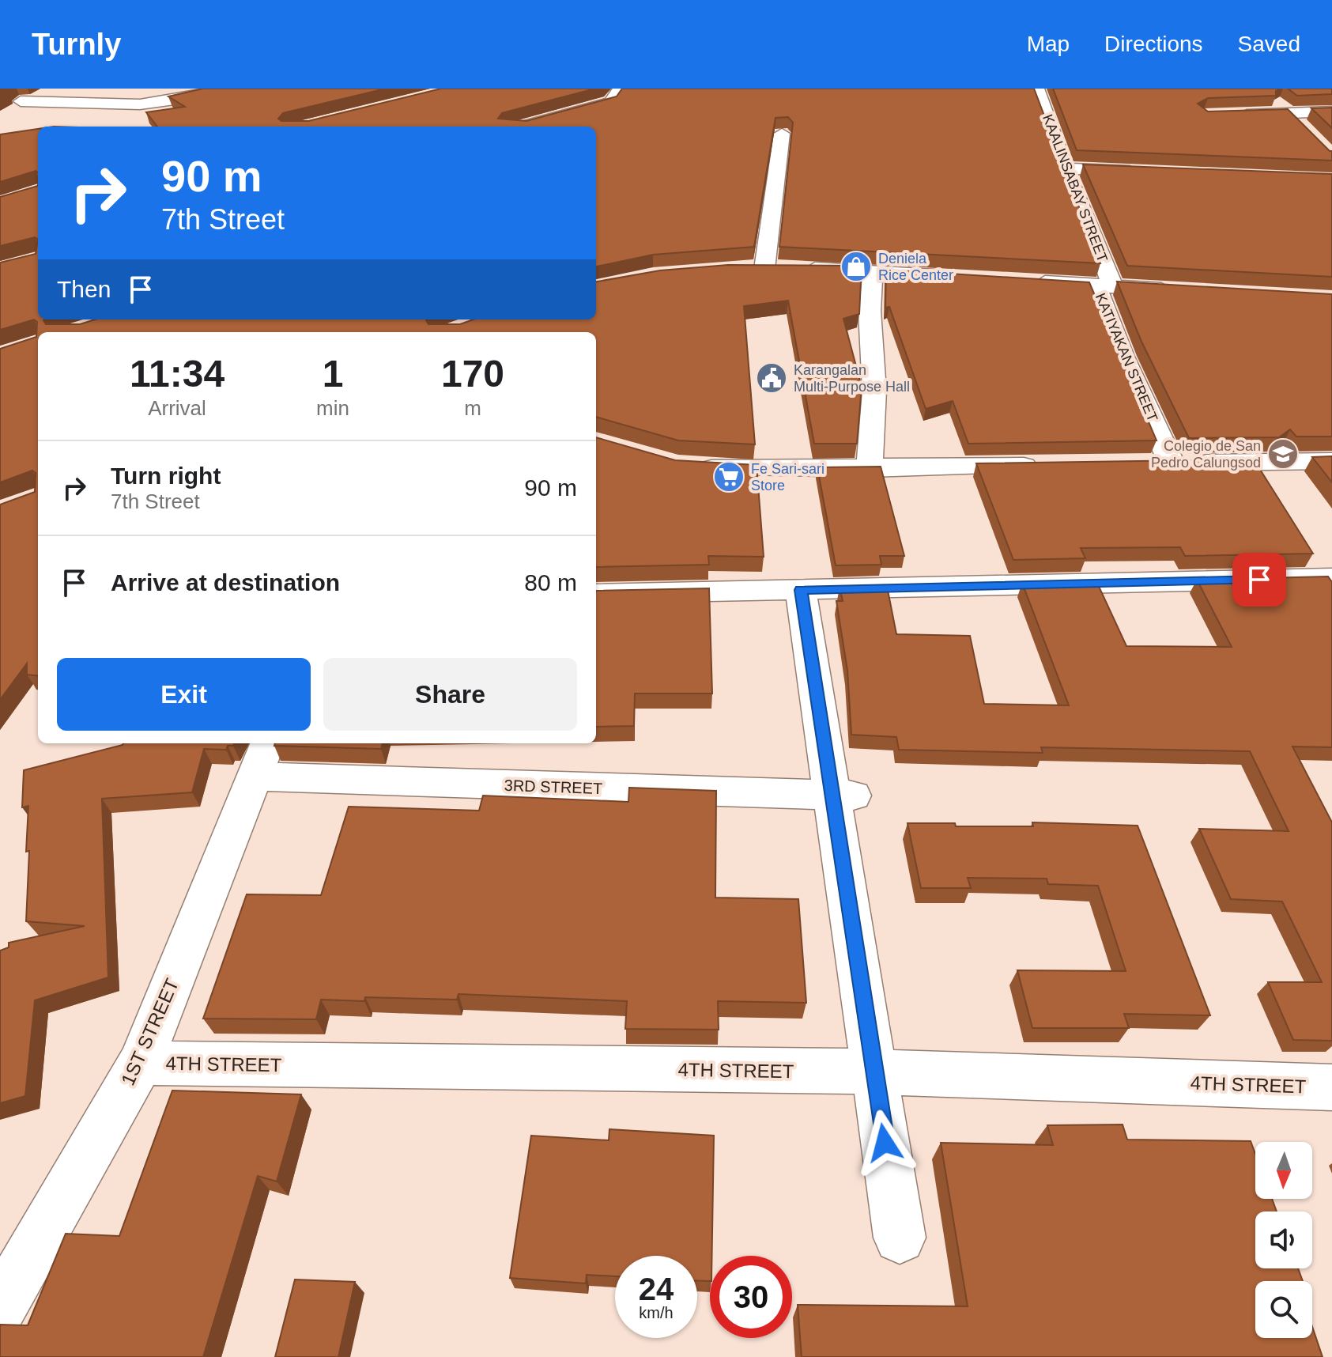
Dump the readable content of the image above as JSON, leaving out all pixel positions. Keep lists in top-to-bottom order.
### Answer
{
  "streets": {
    "street": [
      "KAALINSABAY STREET",
      "KATIYAKAN STREET",
      "3RD STREET",
      "1ST STREET",
      "4TH STREET"
    ]
  },
  "crossings": [
    ["KAALINSABAY STREET", "KATIYAKAN STREET"],
    ["3RD STREET", "1ST STREET"],
    ["1ST STREET", "4TH STREET"]
  ],
  "places": {
    "shop": ["Deniela Rice Center"],
    "public building": ["Karangalan Multi-Purpose Hall"],
    "school or university": ["Colegio de San Pedro Calungsod"],
    "supermarket": ["Fe Sari-sari Store"]
  },
  "north": "bottom",
  "page": {
    "header": "Turnly",
    "nav": ["Map", "Directions", "Saved"],
    "turn": ["90 m", "7th Street"],
    "then": "Then",
    "eta": [
      "11:34",
      "Arrival",
      "1",
      "min",
      "170",
      "m"
    ],
    "list": [
      {
        "name": "Turn right",
        "note": "7th Street",
        "value": "90 m"
      },
      {
        "name": "Arrive at destination",
        "value": "80 m"
      }
    ],
    "buttons": ["Exit", "Share"],
    "speed": "24 km/h",
    "limit": "30"
  }
}
